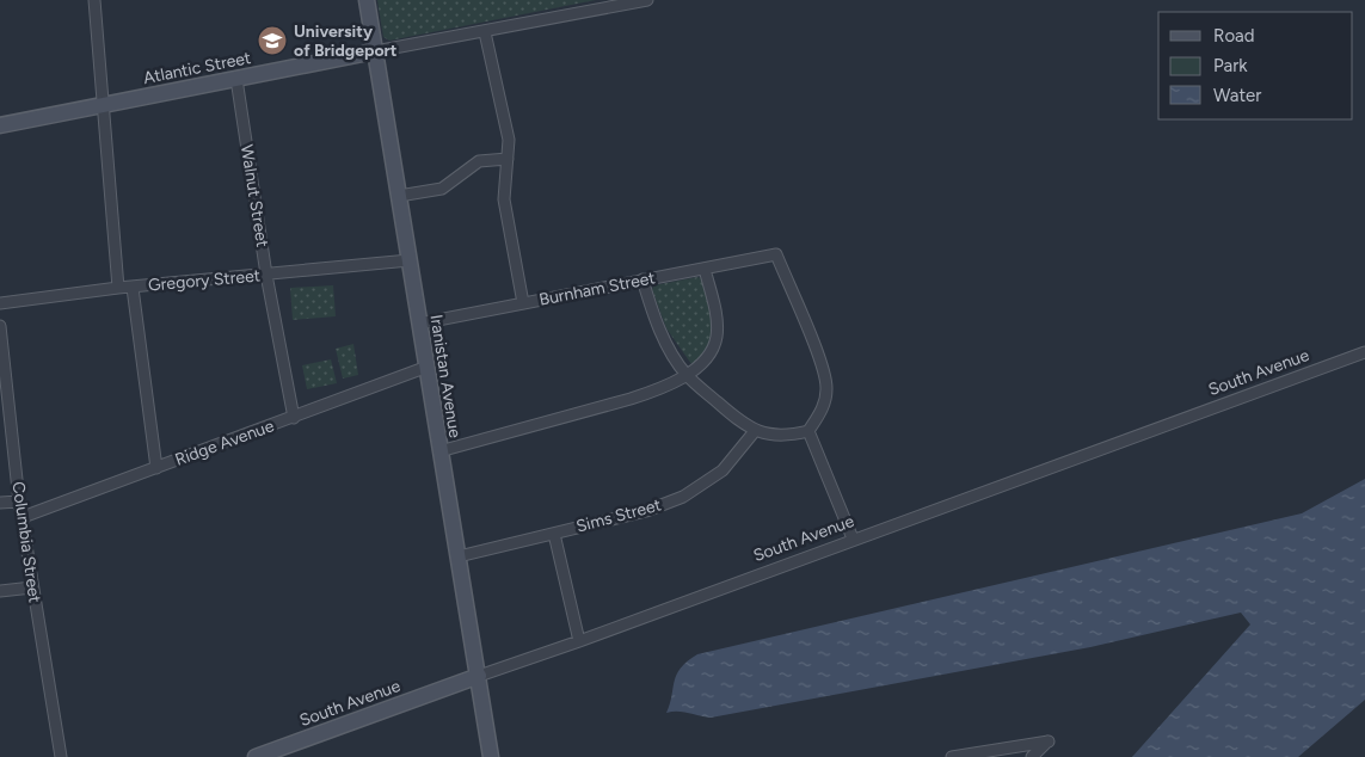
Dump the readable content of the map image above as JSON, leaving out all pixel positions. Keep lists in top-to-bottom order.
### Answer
{
  "streets": {
    "street": [
      "Atlantic Street",
      "Walnut Street",
      "Gregory Street",
      "Burnham Street",
      "South Avenue",
      "Iranistan Avenue",
      "Ridge Avenue",
      "Sims Street",
      "Columbia Street"
    ]
  },
  "crossings": [
    ["Atlantic Street", "Walnut Street"],
    ["Atlantic Street", "Iranistan Avenue"],
    ["Walnut Street", "Gregory Street"],
    ["Walnut Street", "Ridge Avenue"],
    ["Gregory Street", "Iranistan Avenue"],
    ["Burnham Street", "Iranistan Avenue"],
    ["South Avenue", "Iranistan Avenue"],
    ["Iranistan Avenue", "Ridge Avenue"],
    ["Iranistan Avenue", "Sims Street"],
    ["Ridge Avenue", "Columbia Street"]
  ],
  "places": {
    "school or university": ["University of Bridgeport"]
  },
  "legend": ["Road", "Park", "Water"]
}
